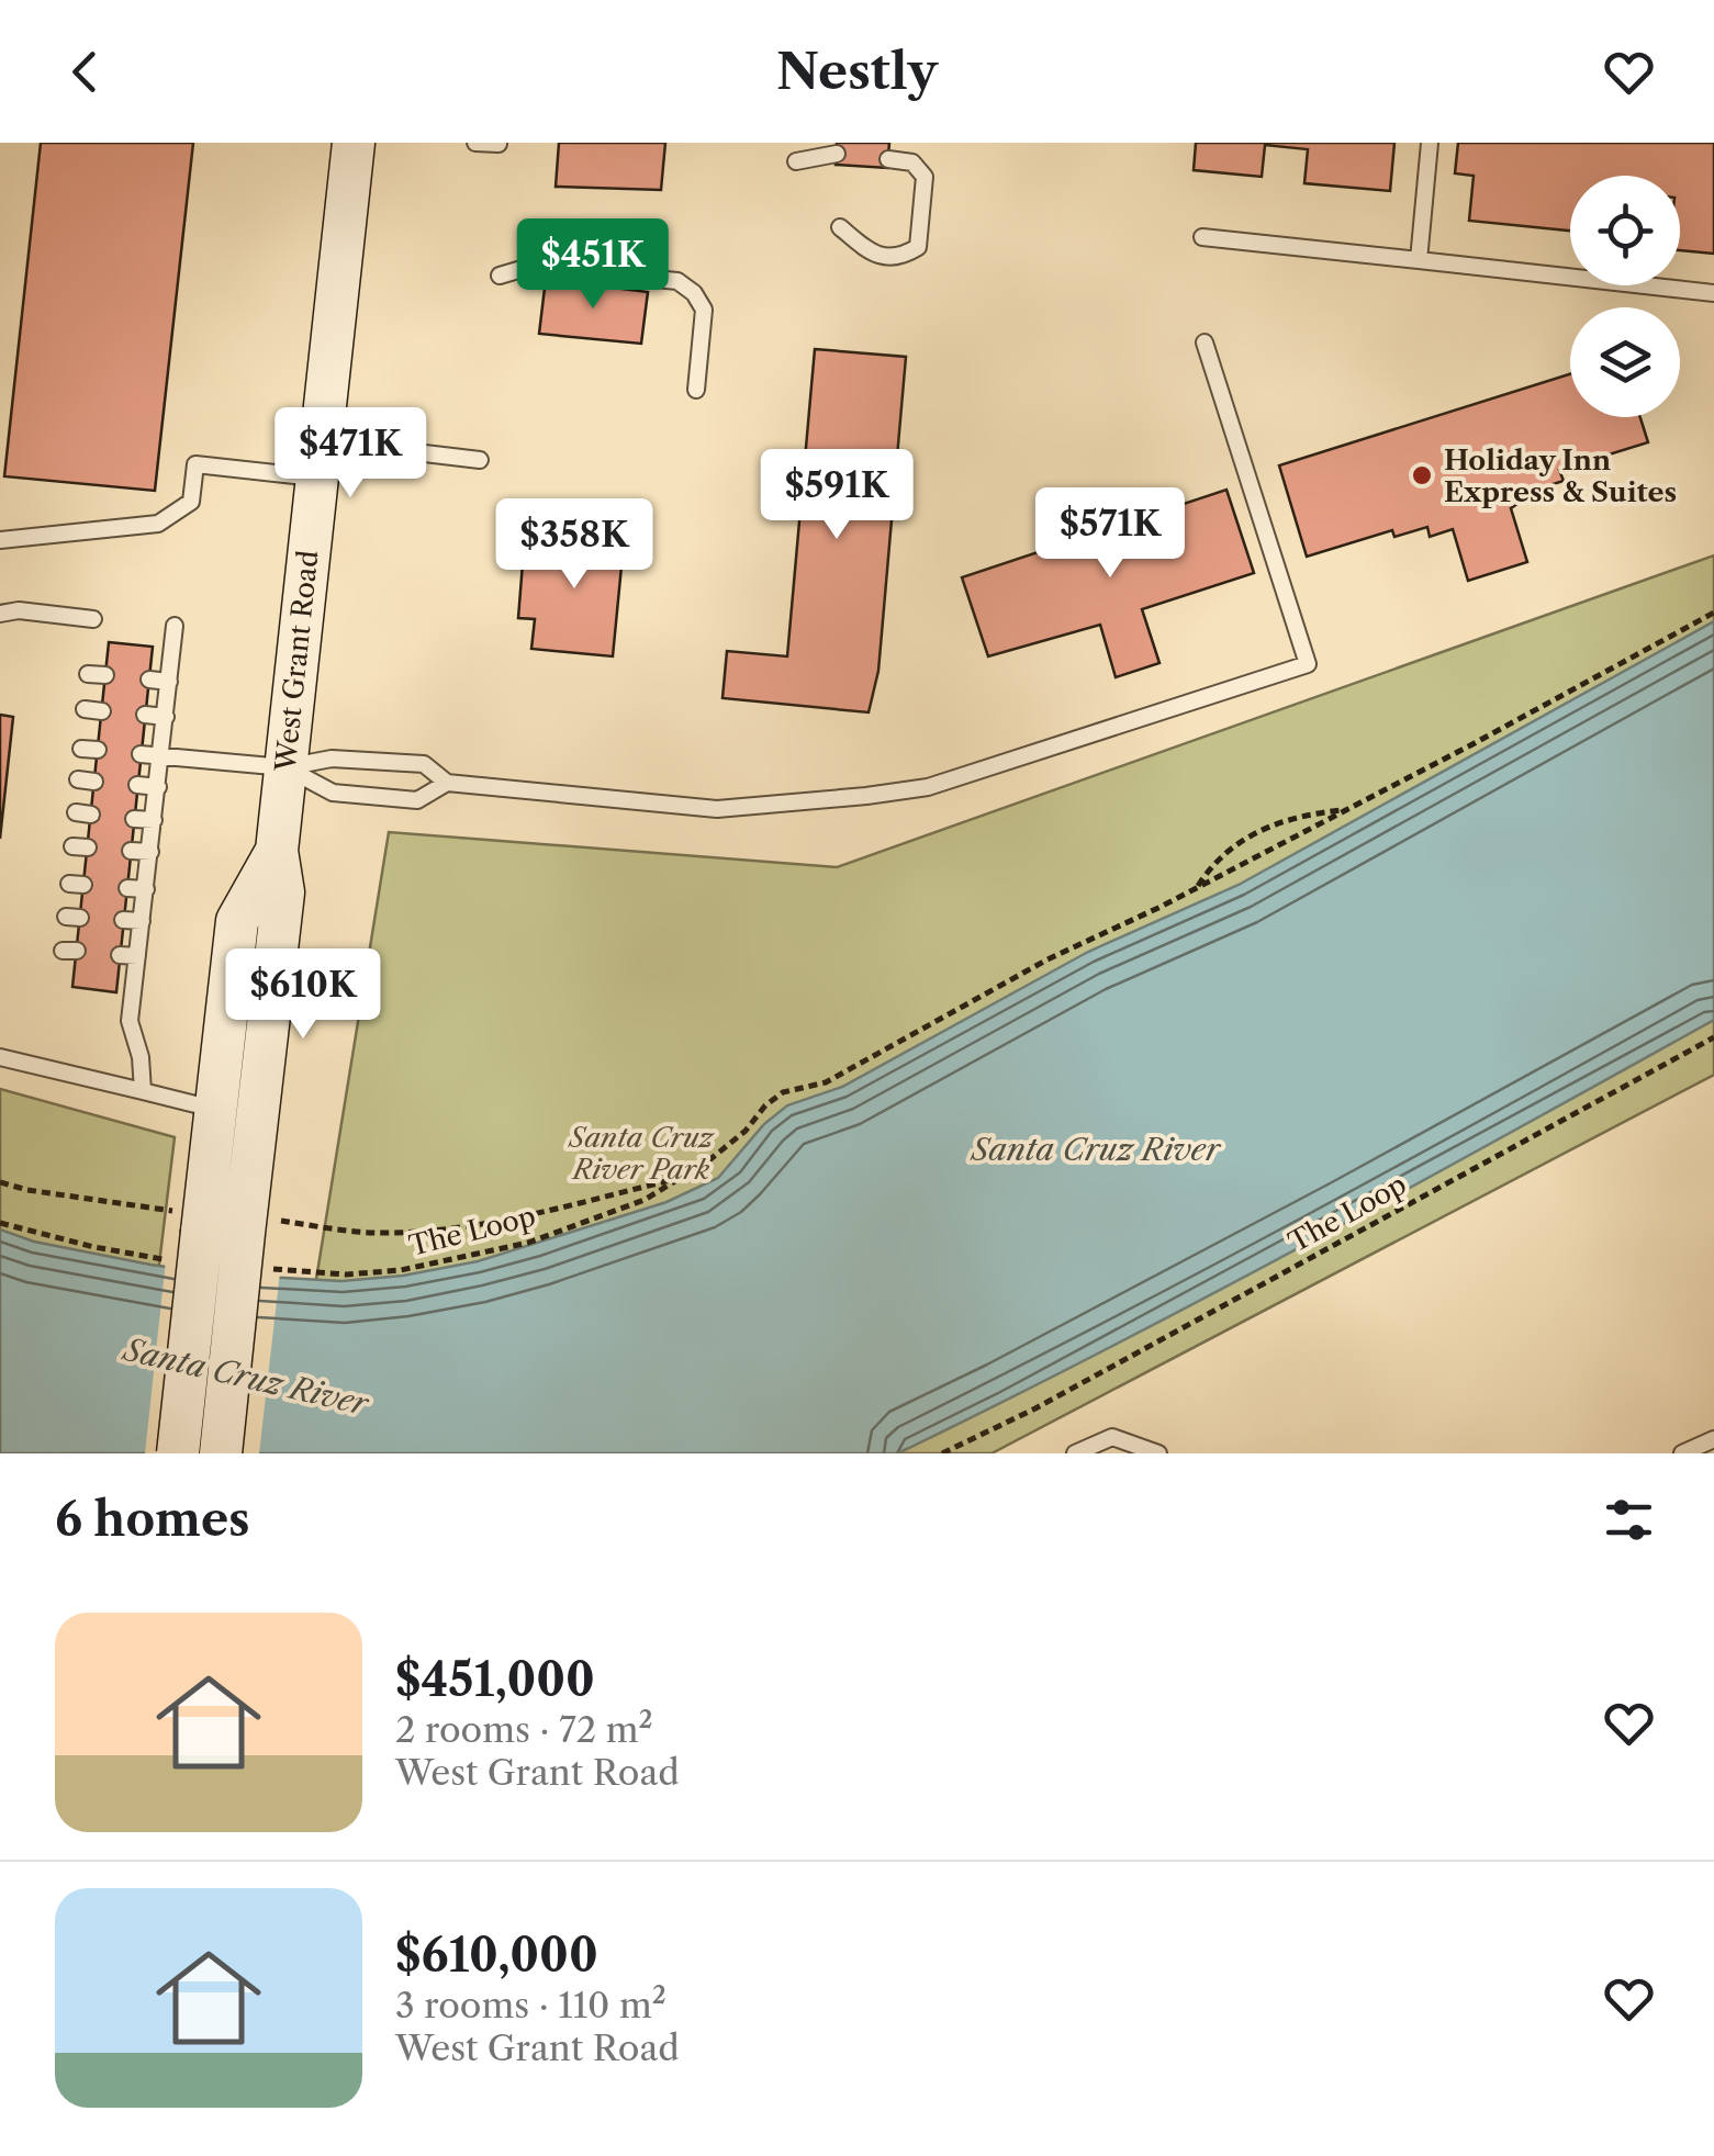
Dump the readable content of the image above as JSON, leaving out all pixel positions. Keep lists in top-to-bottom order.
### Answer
{
  "streets": {
    "main road": ["West Grant Road"],
    "path": ["The Loop"]
  },
  "water": ["Santa Cruz River"],
  "parks": ["Santa Cruz River Park"],
  "places": ["Holiday Inn Express & Suites"],
  "page": {
    "header": "Nestly",
    "price": [
      "$451K",
      "$471K",
      "$591K",
      "$571K",
      "$358K",
      "$610K"
    ],
    "heading": "6 homes",
    "list": [
      {
        "name": "$451,000",
        "note": "2 rooms · 72 m² · West Grant Road"
      },
      {
        "name": "$610,000",
        "note": "3 rooms · 110 m² · West Grant Road"
      }
    ]
  }
}
